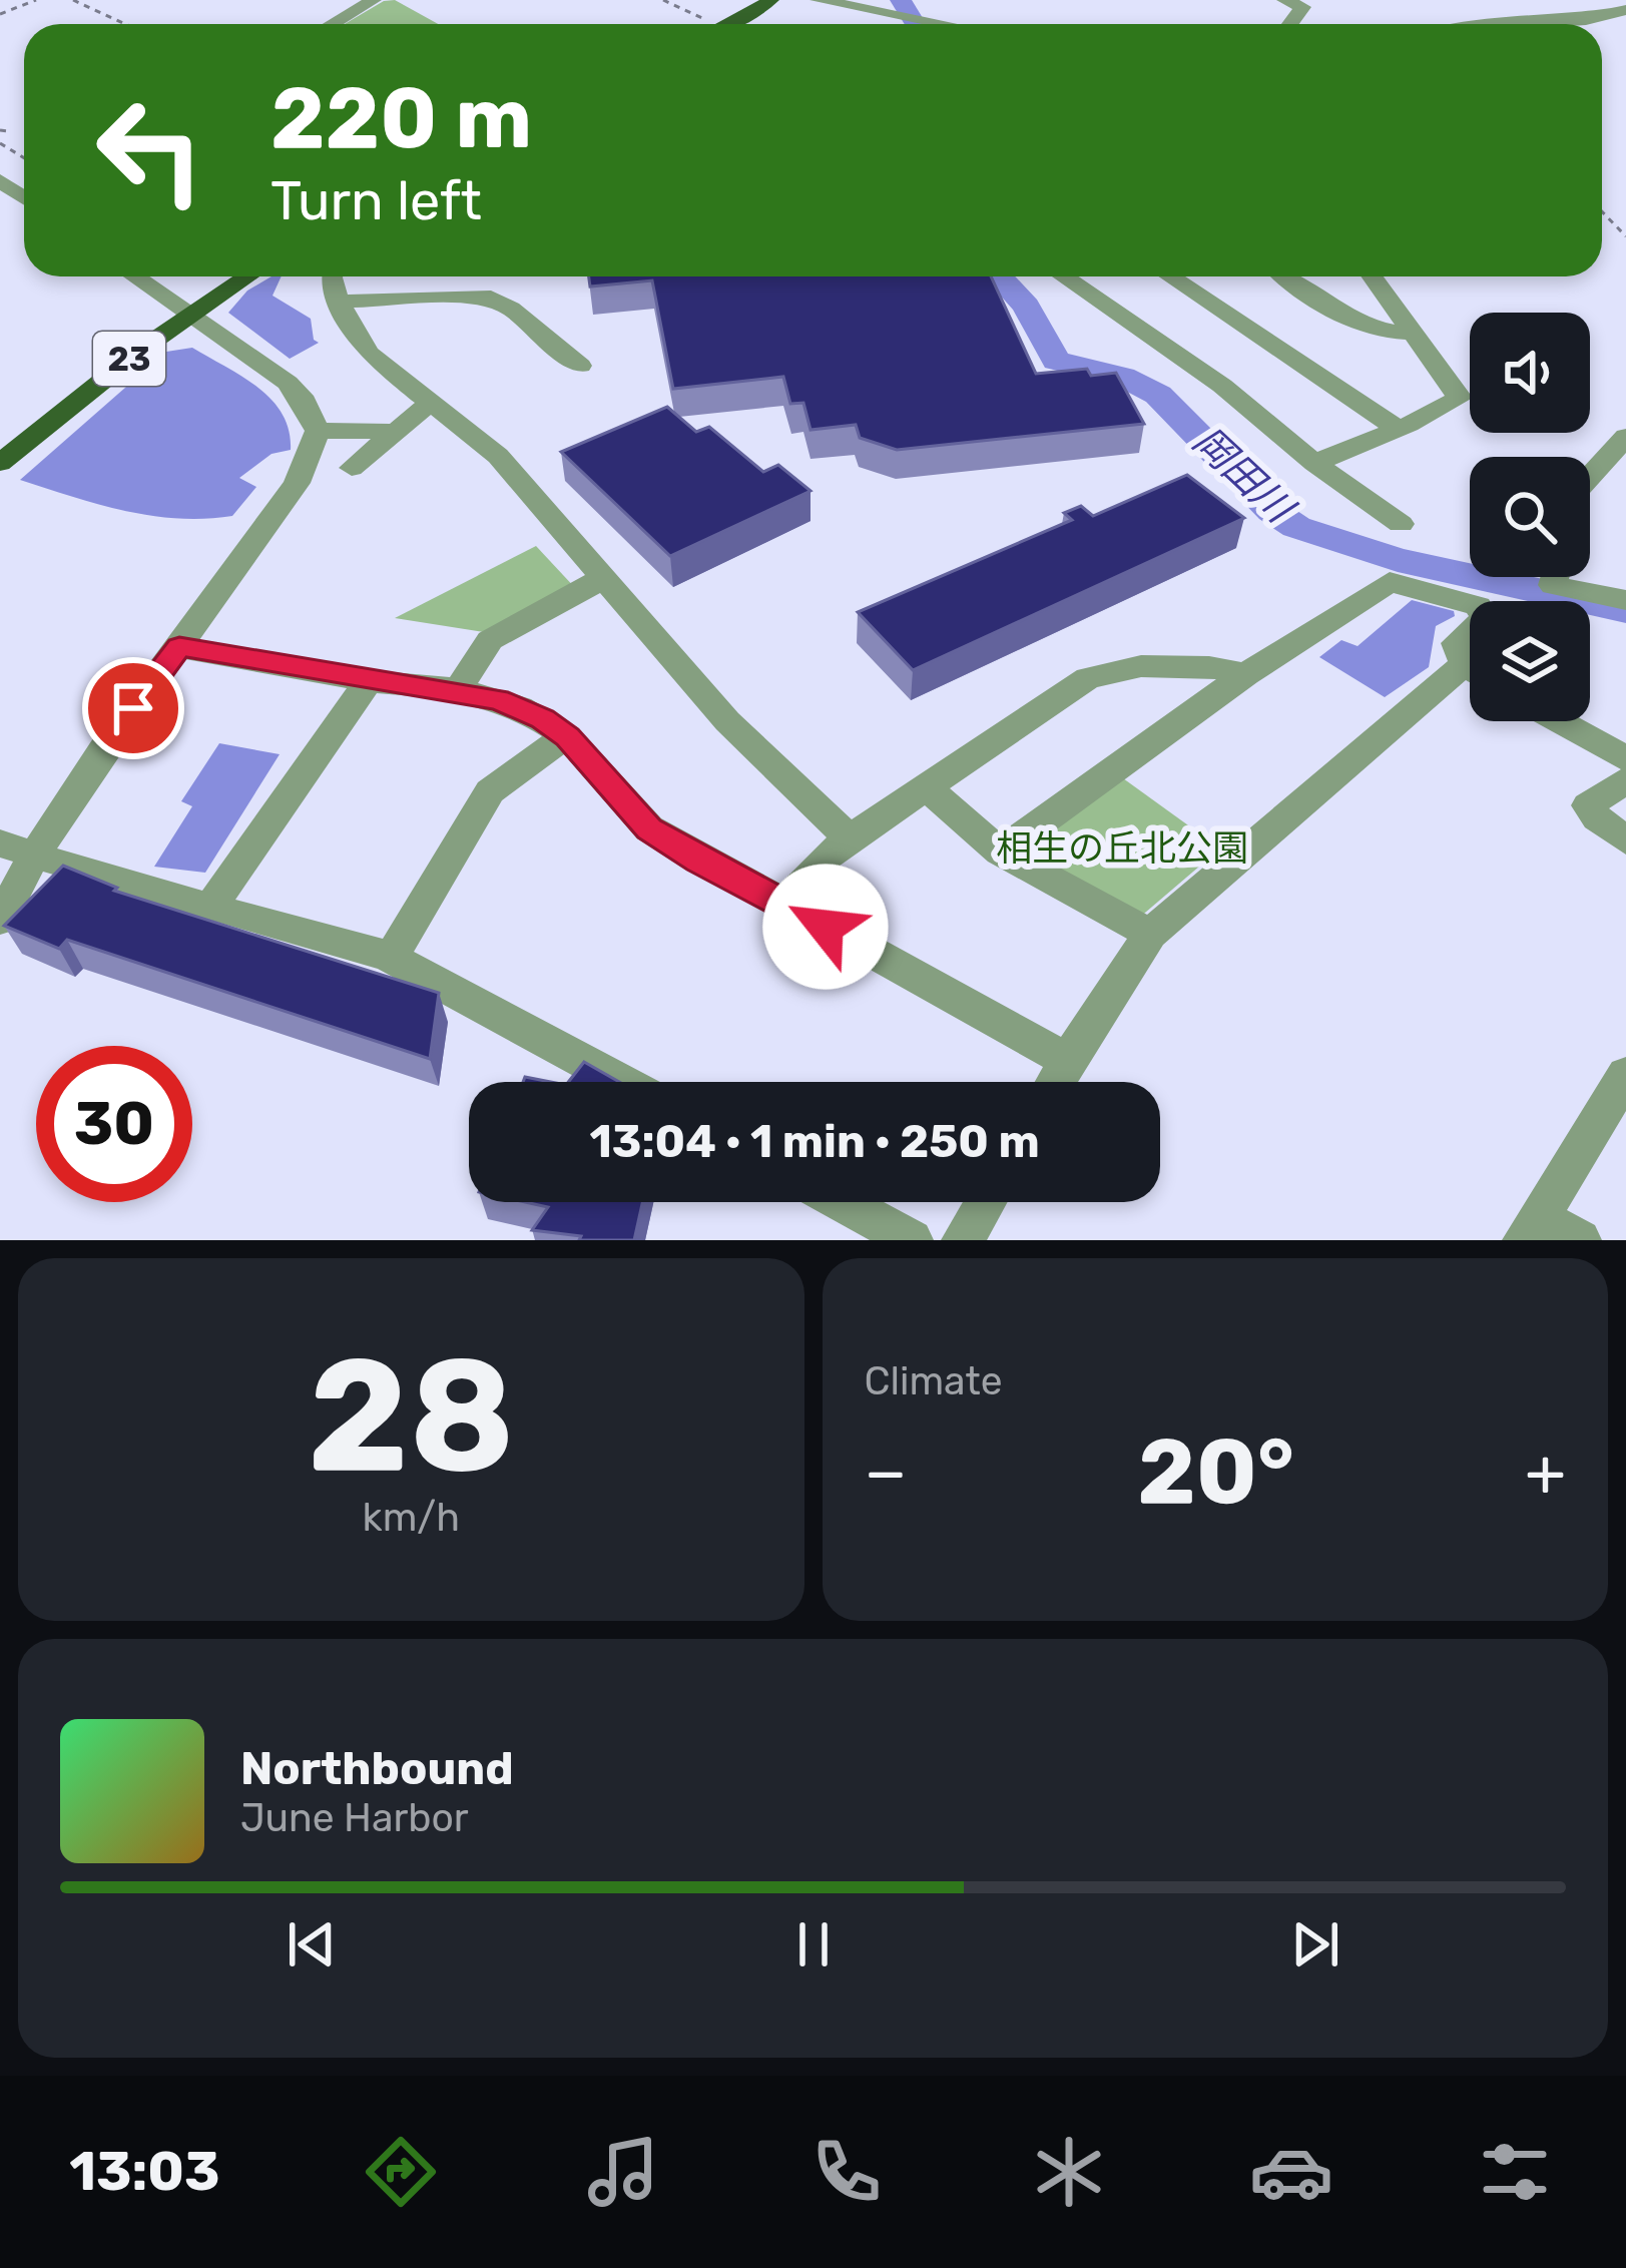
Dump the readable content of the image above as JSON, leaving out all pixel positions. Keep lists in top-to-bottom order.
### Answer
{
  "streets": {
    "main road": ["23"]
  },
  "water": ["岡田川"],
  "parks": ["相生の丘北公園"],
  "page": {
    "turn": ["220 m", "Turn left"],
    "limit": "30",
    "trip": "13:04 · 1 min · 250 m",
    "tile": [
      ["28", "km/h"],
      "Climate"
    ],
    "heat": ["−", "20°", "+"],
    "song": ["Northbound", "June Harbor"],
    "tabs": "13:03"
  }
}
